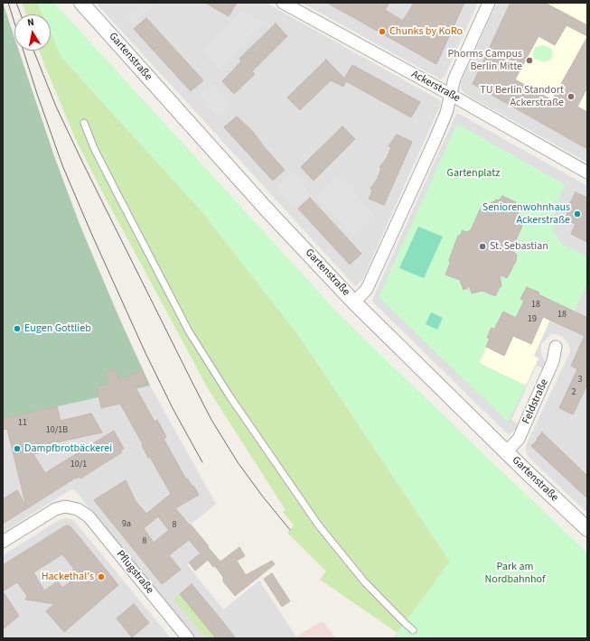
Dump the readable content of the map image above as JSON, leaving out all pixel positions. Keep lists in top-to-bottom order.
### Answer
{
  "streets": {
    "street": [
      "Gartenstraße",
      "Ackerstraße",
      "Feldstraße",
      "Pflugstraße"
    ]
  },
  "crossings": [
    ["Gartenstraße", "Feldstraße"]
  ],
  "parks": ["Gartenplatz", "Park am Nordbahnhof"],
  "places": [
    "Chunks by KoRo",
    "Phorms Campus Berlin Mitte",
    "TU Berlin Standort Ackerstraße",
    "Seniorenwohnhaus Ackerstraße",
    "St. Sebastian",
    "Eugen Gottlieb",
    "Dampfbrotbäckerei",
    "Hackethal's"
  ],
  "house_numbers": [
    "18",
    "18",
    "19",
    "3",
    "2",
    "11",
    "10/1B",
    "10/1",
    "9a",
    "8",
    "8"
  ],
  "north": "top"
}
